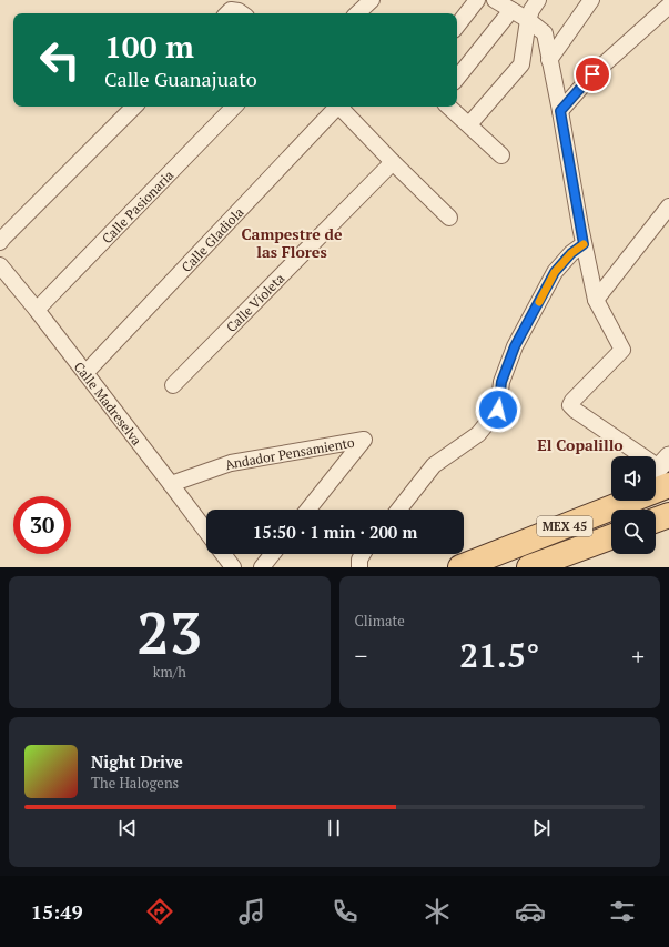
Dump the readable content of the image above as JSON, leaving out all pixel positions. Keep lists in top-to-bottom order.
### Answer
{
  "streets": {
    "main road": ["MEX 45"],
    "street": [
      "Calle Pasionaria",
      "Calle Gladiola",
      "Calle Violeta",
      "Calle Madreselva",
      "Andador Pensamiento"
    ]
  },
  "crossings": [
    ["Calle Pasionaria", "Calle Madreselva"],
    ["Calle Gladiola", "Calle Madreselva"],
    ["Calle Madreselva", "Andador Pensamiento"]
  ],
  "districts": ["Campestre de las Flores", "El Copalillo"],
  "page": {
    "turn": ["100 m", "Calle Guanajuato"],
    "limit": "30",
    "trip": "15:50 · 1 min · 200 m",
    "tile": [
      ["23", "km/h"],
      "Climate"
    ],
    "heat": ["−", "21.5°", "+"],
    "song": ["Night Drive", "The Halogens"],
    "tabs": "15:49"
  }
}
